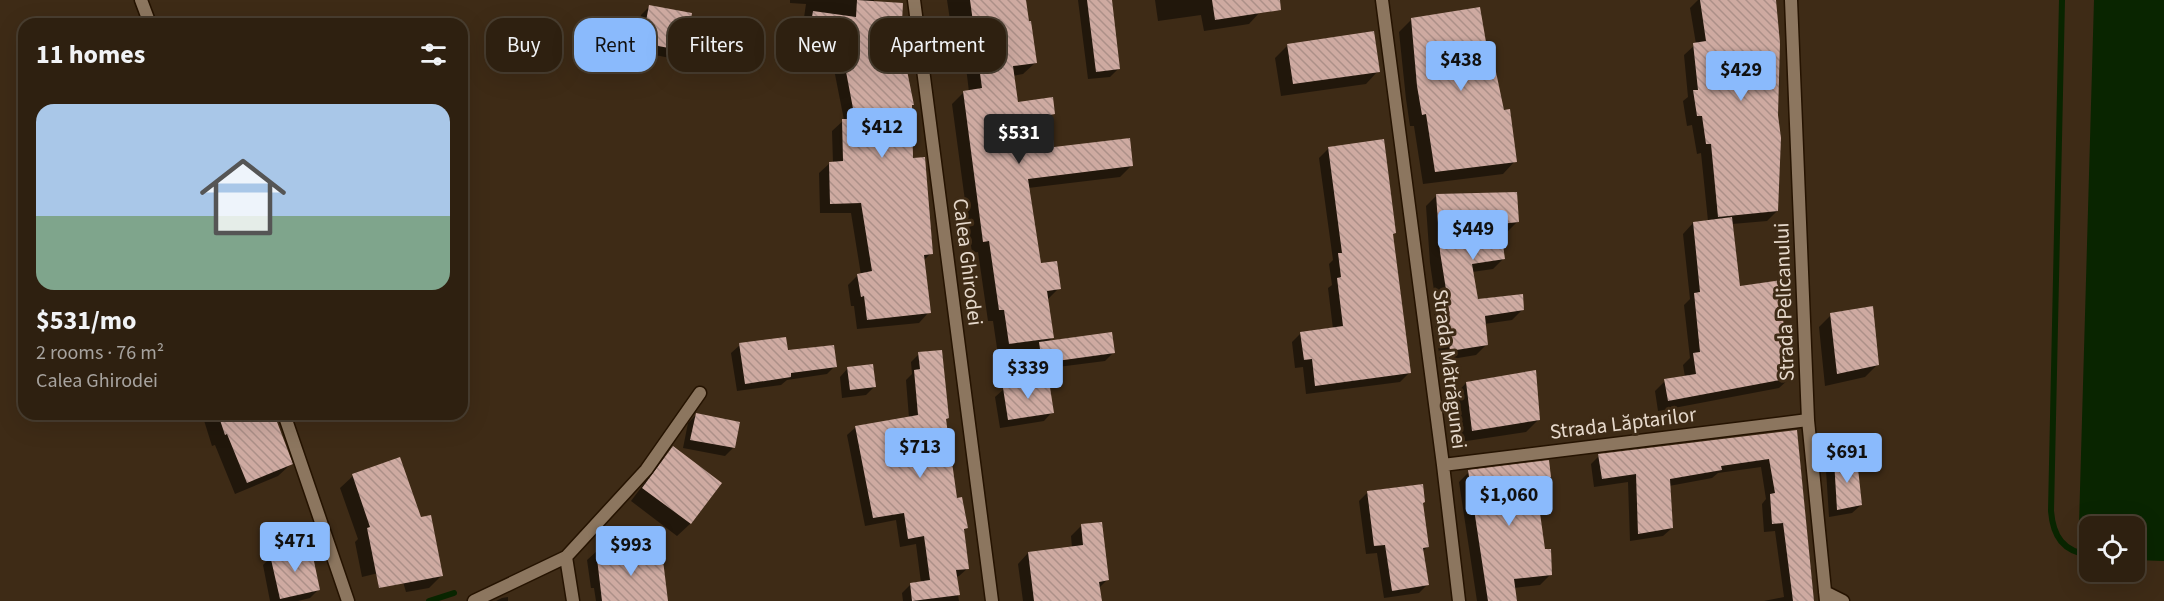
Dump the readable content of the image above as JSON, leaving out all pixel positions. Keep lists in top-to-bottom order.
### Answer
{
  "streets": {
    "street": [
      "Calea Ghirodei",
      "Strada Pelicanului",
      "Strada Mătrăgunei",
      "Strada Lăptarilor"
    ]
  },
  "crossings": [
    ["Strada Pelicanului", "Strada Lăptarilor"],
    ["Strada Mătrăgunei", "Strada Lăptarilor"]
  ],
  "page": {
    "chip": [
      "Buy",
      "Rent",
      "Filters",
      "New",
      "Apartment"
    ],
    "heading": "11 homes",
    "price": [
      "$438",
      "$429",
      "$412",
      "$531",
      "$449",
      "$339",
      "$713",
      "$691",
      "$1,060",
      "$471",
      "$993"
    ],
    "list": [
      {
        "name": "$531/mo",
        "note": "2 rooms · 76 m² · Calea Ghirodei"
      }
    ]
  }
}
